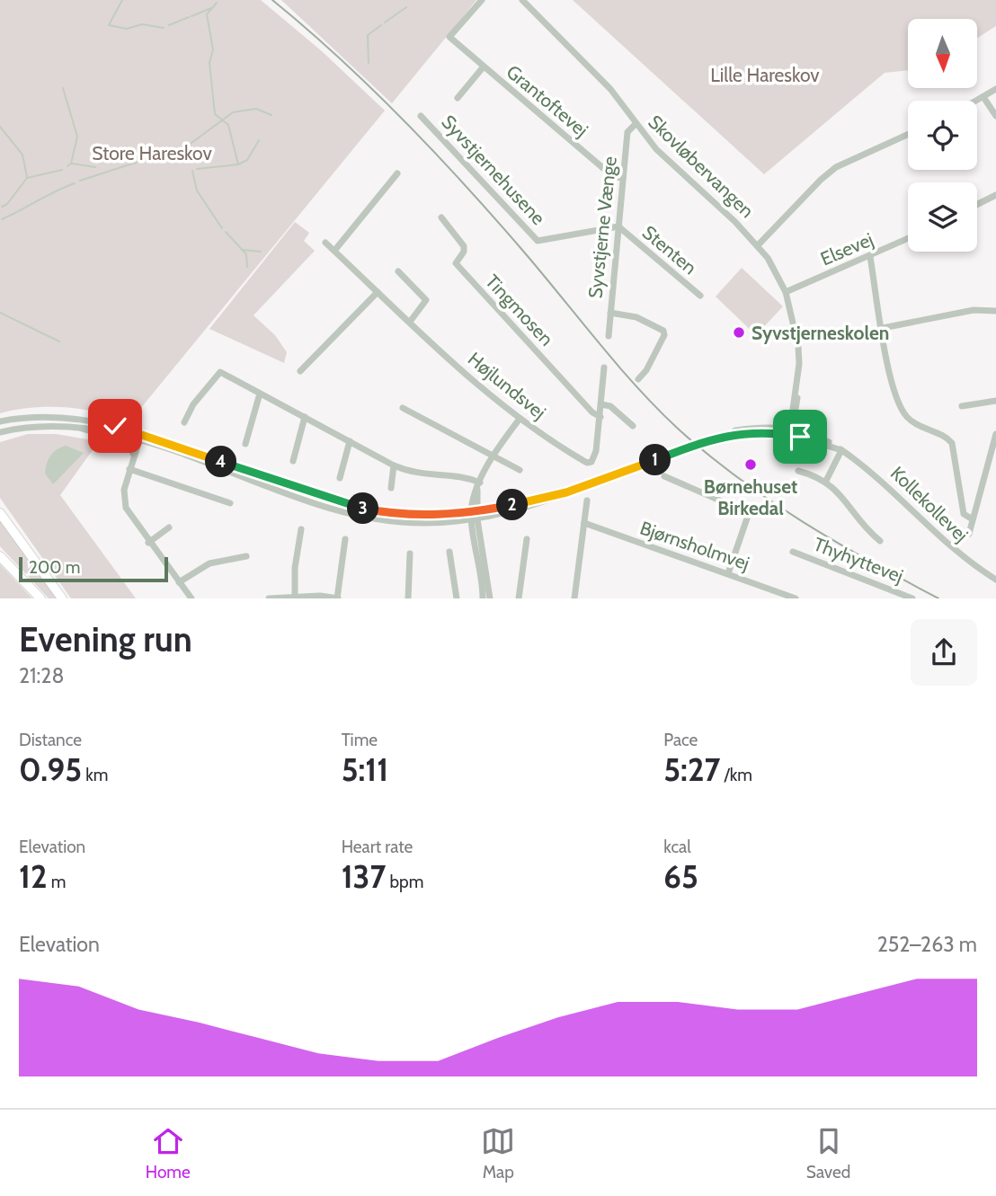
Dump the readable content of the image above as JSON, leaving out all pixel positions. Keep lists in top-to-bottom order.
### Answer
{
  "streets": {
    "street": [
      "Grantoftevej",
      "Skovløbervangen",
      "Syvstjernehusene",
      "Syvstjerne Vænge",
      "Elsevej",
      "Stenten",
      "Tingmosen",
      "Højlundsvej",
      "Kollekollevej",
      "Bjørnsholmvej",
      "Thyhyttevej"
    ]
  },
  "crossings": [
    ["Grantoftevej", "Syvstjerne Vænge"],
    ["Skovløbervangen", "Syvstjerne Vænge"],
    ["Skovløbervangen", "Elsevej"],
    ["Skovløbervangen", "Kollekollevej"],
    ["Syvstjernehusene", "Syvstjerne Vænge"],
    ["Syvstjernehusene", "Stenten"],
    ["Syvstjerne Vænge", "Stenten"],
    ["Tingmosen", "Højlundsvej"]
  ],
  "parks": ["Lille Hareskov", "Store Hareskov"],
  "places": ["Syvstjerneskolen", "Børnehuset Birkedal"],
  "scale_bar": "200 m",
  "north": "bottom",
  "page": {
    "pins": [
      "1",
      "4",
      "2",
      "3"
    ],
    "scale": "200 m",
    "heading": ["Evening run", "21:28"],
    "stats": [
      ["Distance", "0.95 km"],
      ["Time", "5:11"],
      ["Pace", "5:27 /km"],
      ["Elevation", "12 m"],
      ["Heart rate", "137 bpm"],
      ["kcal", "65"]
    ],
    "chart": ["Elevation", "252–263 m"],
    "tabs": ["Home", "Map", "Saved"]
  }
}
